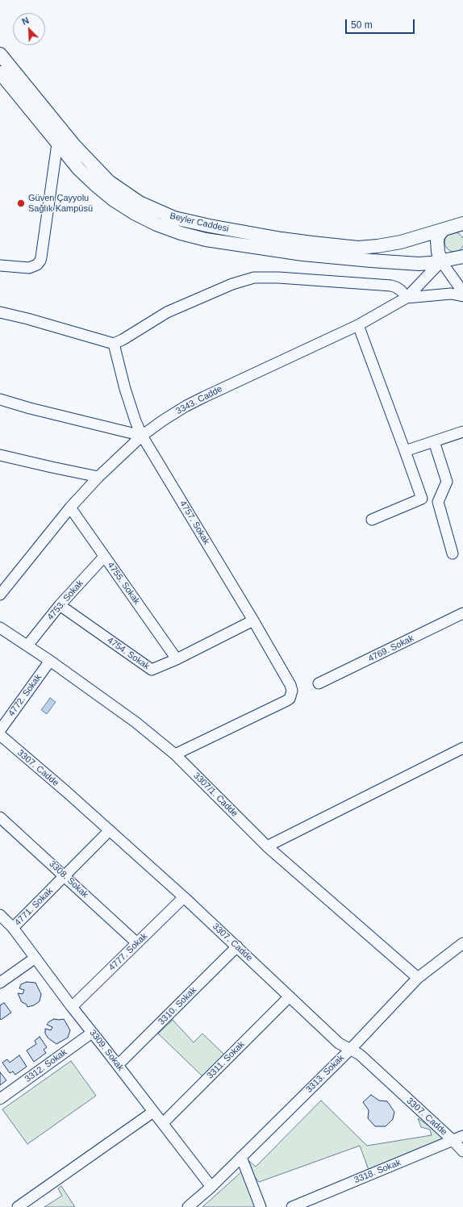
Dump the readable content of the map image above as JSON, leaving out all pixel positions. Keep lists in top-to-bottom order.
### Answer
{
  "streets": {
    "main road": ["Beyler Caddesi"],
    "street": [
      "3343. Cadde",
      "4757. Sokak",
      "4755. Sokak",
      "4753. Sokak",
      "4769. Sokak",
      "4754. Sokak",
      "4772. Sokak",
      "3307. Cadde",
      "3307/1. Cadde",
      "3308. Sokak",
      "4771. Sokak",
      "4777. Sokak",
      "3310. Sokak",
      "3309. Sokak",
      "3311. Sokak",
      "3312. Sokak",
      "3313. Sokak",
      "3318. Sokak"
    ]
  },
  "crossings": [
    ["Beyler Caddesi", "3343. Cadde"],
    ["3343. Cadde", "4757. Sokak"],
    ["3343. Cadde", "4755. Sokak"],
    ["4757. Sokak", "4754. Sokak"],
    ["4757. Sokak", "3307/1. Cadde"],
    ["4755. Sokak", "4753. Sokak"],
    ["4755. Sokak", "4754. Sokak"],
    ["4753. Sokak", "4754. Sokak"],
    ["4753. Sokak", "3307/1. Cadde"],
    ["4772. Sokak", "3307/1. Cadde"],
    ["3307. Cadde", "4771. Sokak"],
    ["3307. Cadde", "4777. Sokak"],
    ["3307. Cadde", "3310. Sokak"],
    ["3307. Cadde", "3311. Sokak"],
    ["3307. Cadde", "3313. Sokak"],
    ["3307. Cadde", "3318. Sokak"],
    ["3307/1. Cadde", "3313. Sokak"],
    ["3308. Sokak", "4771. Sokak"],
    ["3308. Sokak", "4777. Sokak"],
    ["4771. Sokak", "3309. Sokak"],
    ["4777. Sokak", "3309. Sokak"],
    ["3310. Sokak", "3309. Sokak"],
    ["3309. Sokak", "3311. Sokak"],
    ["3309. Sokak", "3312. Sokak"],
    ["3309. Sokak", "3313. Sokak"]
  ],
  "places": ["Güven Çayyolu Sağlık Kampüsü"],
  "scale_bar": "50 m",
  "north": "top left"
}
